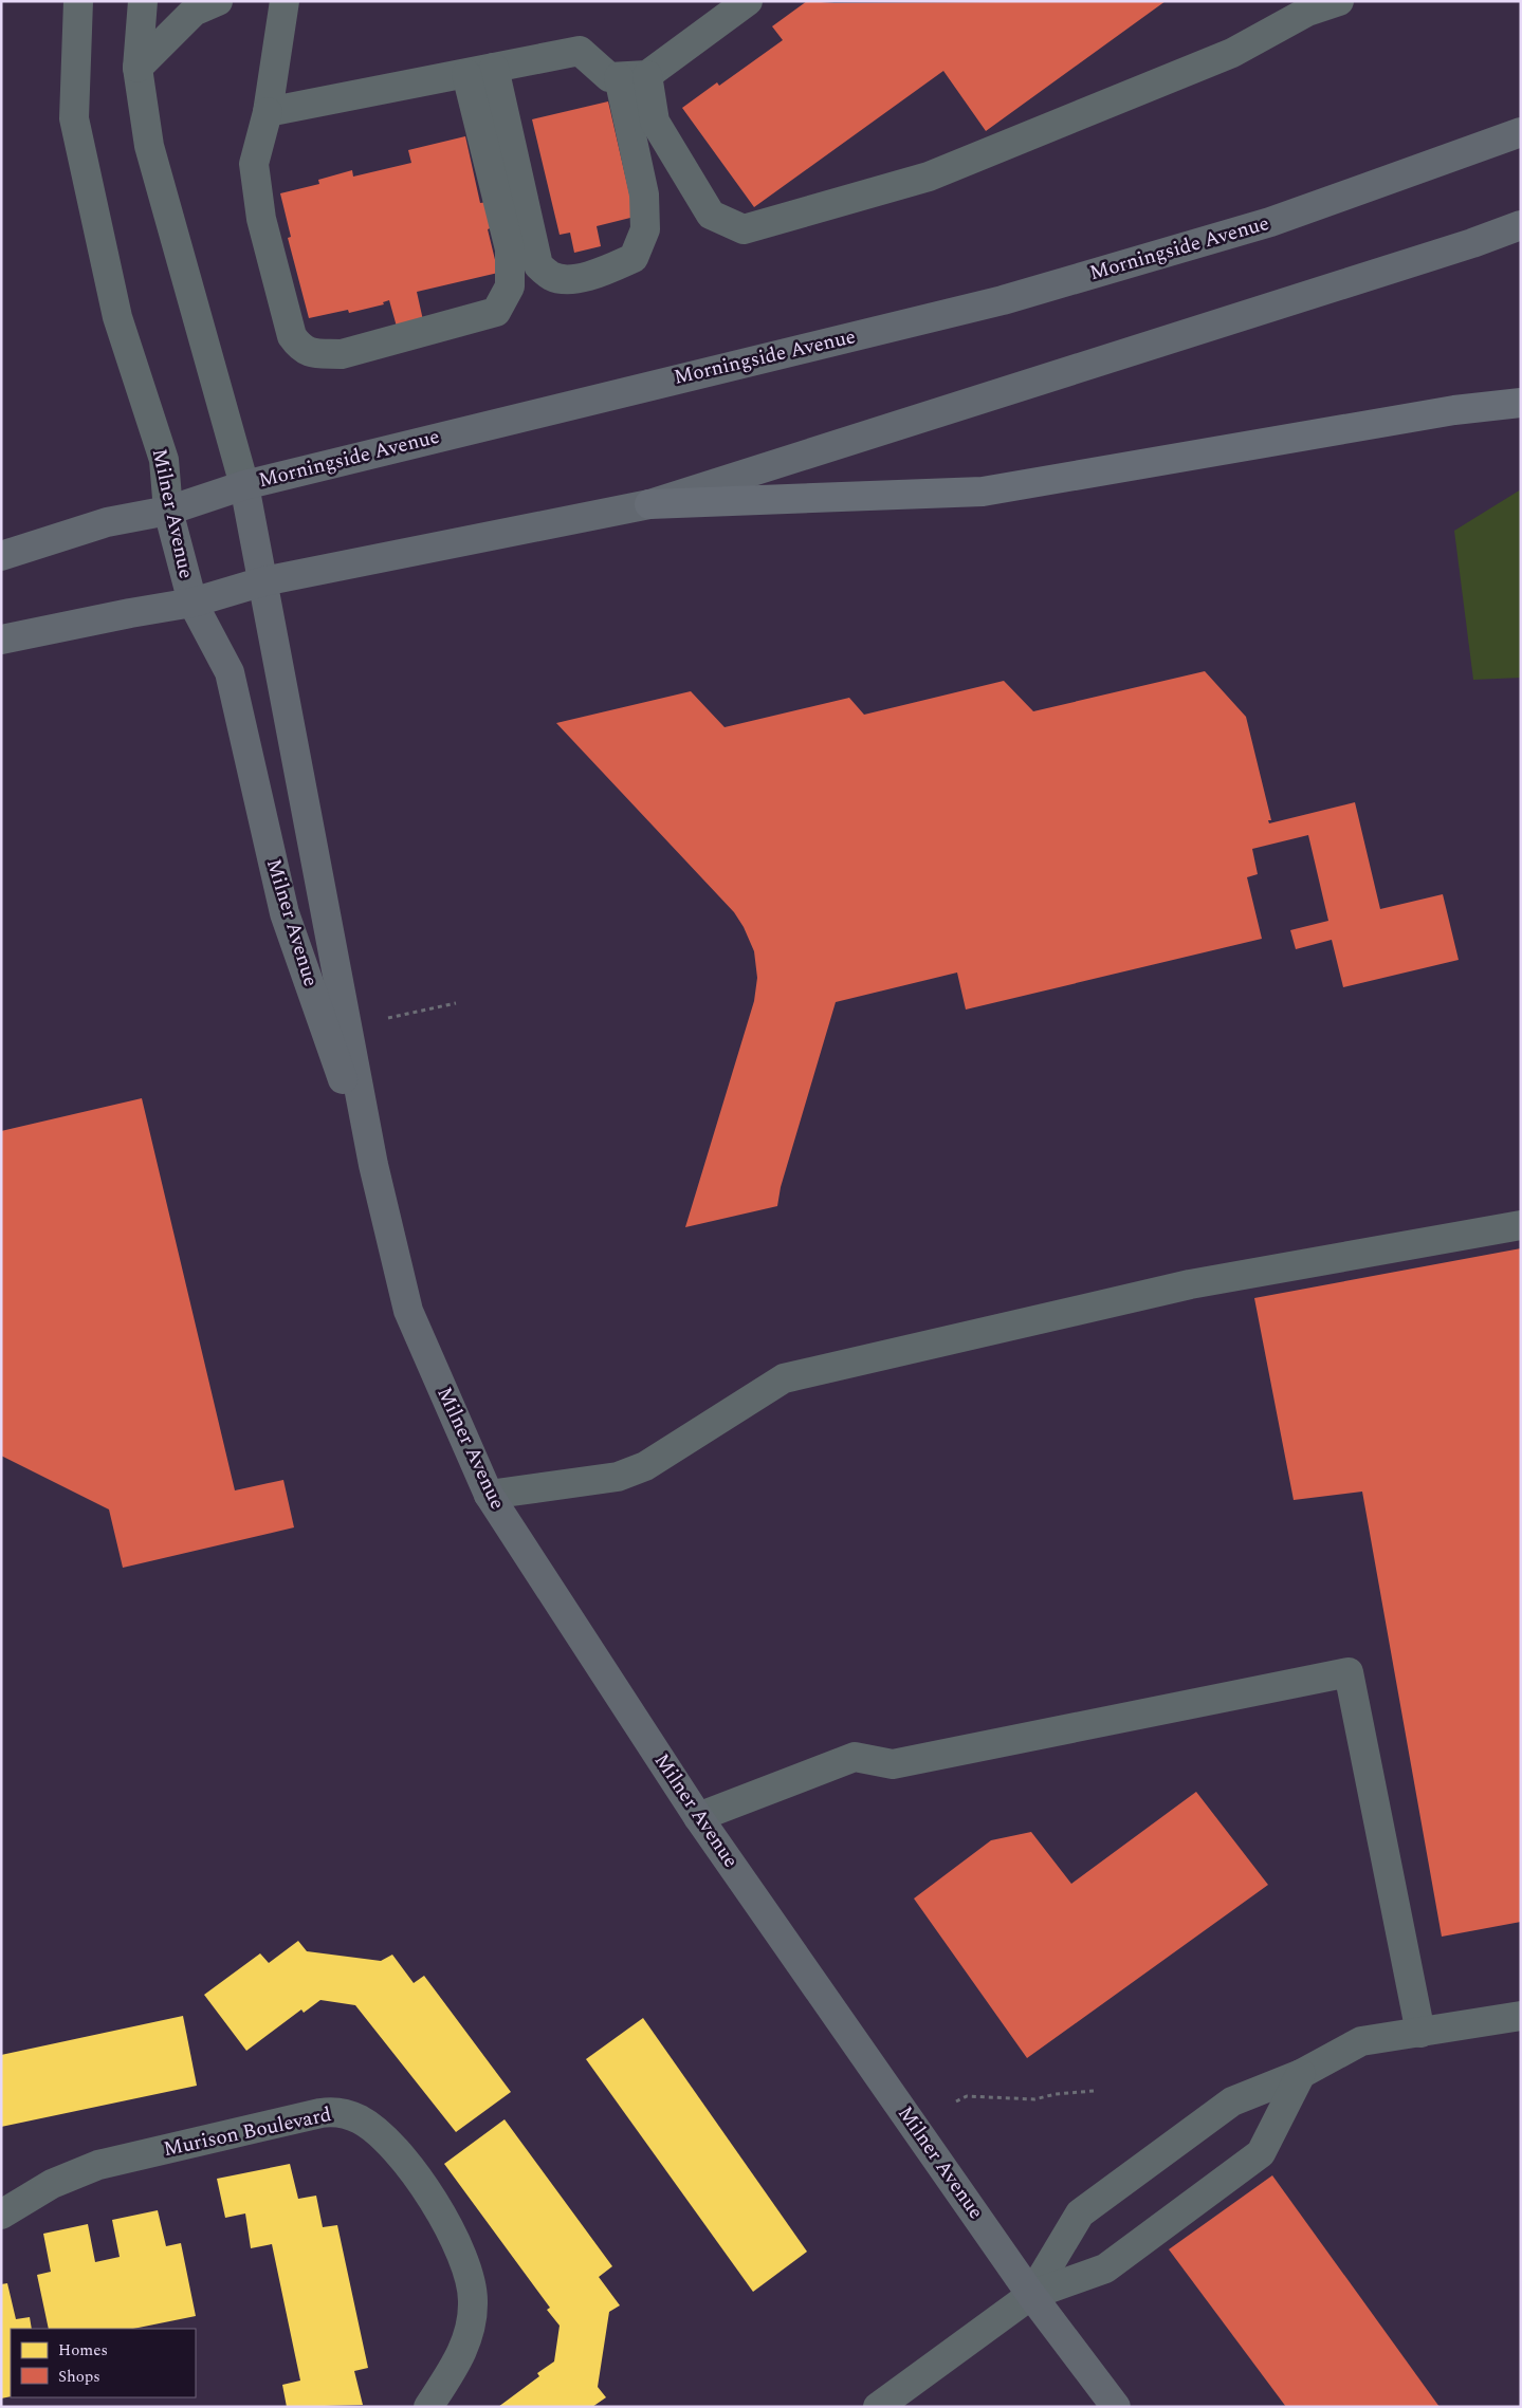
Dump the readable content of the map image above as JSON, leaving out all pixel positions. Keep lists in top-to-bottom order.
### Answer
{
  "streets": {
    "main road": ["Morningside Avenue", "Milner Avenue"],
    "street": ["Murison Boulevard"]
  },
  "crossings": [
    ["Morningside Avenue", "Milner Avenue"]
  ],
  "legend": ["Homes", "Shops"]
}
